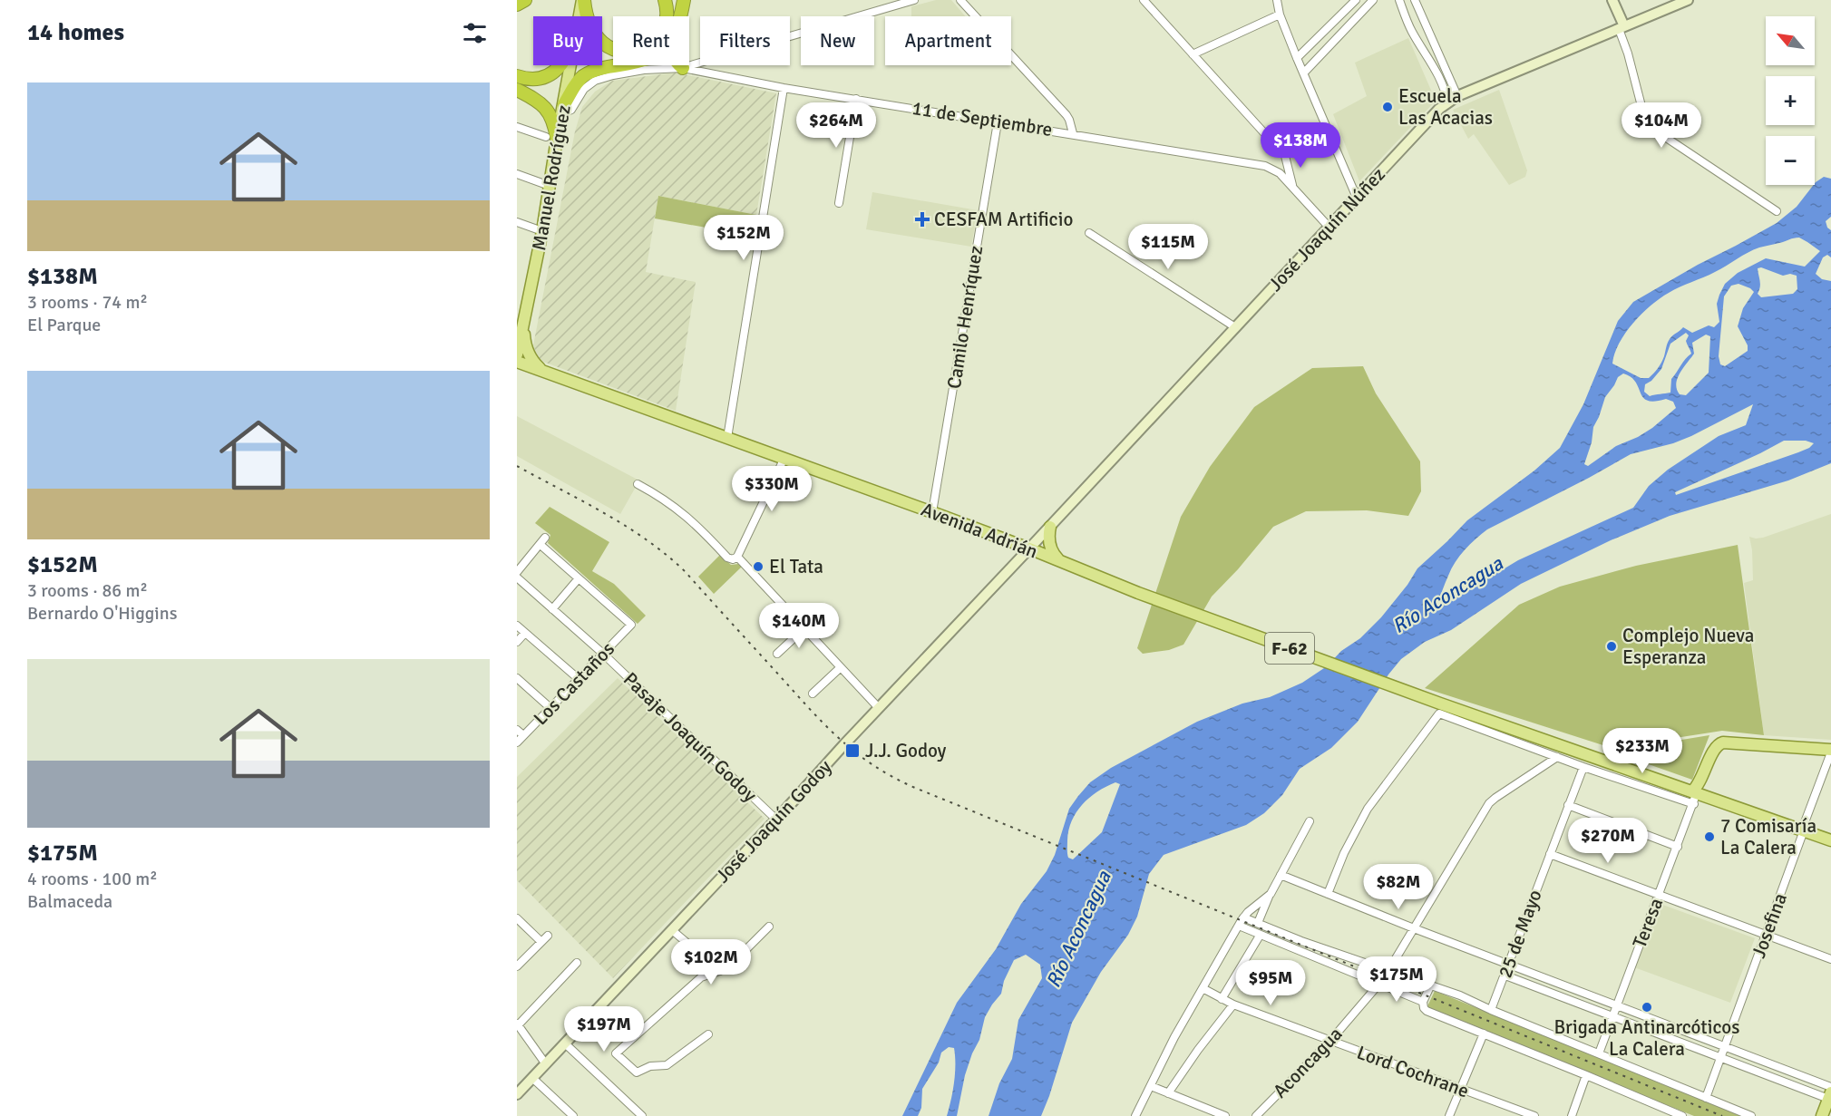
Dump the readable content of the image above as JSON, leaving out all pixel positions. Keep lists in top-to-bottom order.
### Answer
{
  "streets": {
    "main road": [
      "Manuel Rodríguez",
      "Avenida Adrián",
      "F-62",
      "Teresa"
    ],
    "street": [
      "11 de Septiembre",
      "José Joaquín Núñez",
      "Camilo Henríquez",
      "Los Castaños",
      "Pasaje Joaquín Godoy",
      "José Joaquín Godoy",
      "Josefina",
      "25 de Mayo",
      "Aconcagua",
      "Lord Cochrane"
    ]
  },
  "crossings": [
    ["11 de Septiembre", "Manuel Rodríguez"],
    ["11 de Septiembre", "José Joaquín Núñez"],
    ["11 de Septiembre", "Camilo Henríquez"],
    ["José Joaquín Núñez", "Avenida Adrián"],
    ["José Joaquín Núñez", "José Joaquín Godoy"],
    ["Camilo Henríquez", "Avenida Adrián"],
    ["Avenida Adrián", "F-62"],
    ["Avenida Adrián", "José Joaquín Godoy"],
    ["F-62", "Teresa"],
    ["F-62", "Josefina"],
    ["Los Castaños", "Pasaje Joaquín Godoy"],
    ["Pasaje Joaquín Godoy", "José Joaquín Godoy"],
    ["Teresa", "Josefina"],
    ["Aconcagua", "Lord Cochrane"]
  ],
  "water": ["Río Aconcagua"],
  "places": {
    "other": [
      "Escuela Las Acacias",
      "El Tata",
      "Complejo Nueva Esperanza",
      "7 Comisaría La Calera",
      "Brigada Antinarcóticos La Calera"
    ],
    "health": ["CESFAM Artificio"],
    "transit": ["J.J. Godoy"]
  },
  "north": "top left",
  "page": {
    "heading": "14 homes",
    "map_buttons": ["+", "−"],
    "chip": [
      "Buy",
      "Rent",
      "Filters",
      "New",
      "Apartment"
    ],
    "list": [
      {
        "name": "$138M",
        "note": "3 rooms · 74 m² · El Parque"
      },
      {
        "name": "$152M",
        "note": "3 rooms · 86 m² · Bernardo O'Higgins"
      },
      {
        "name": "$175M",
        "note": "4 rooms · 100 m² · Balmaceda"
      }
    ],
    "price": [
      "$264M",
      "$104M",
      "$138M",
      "$152M",
      "$115M",
      "$330M",
      "$140M",
      "$233M",
      "$270M",
      "$82M",
      "$102M",
      "$175M",
      "$95M",
      "$197M"
    ]
  }
}
